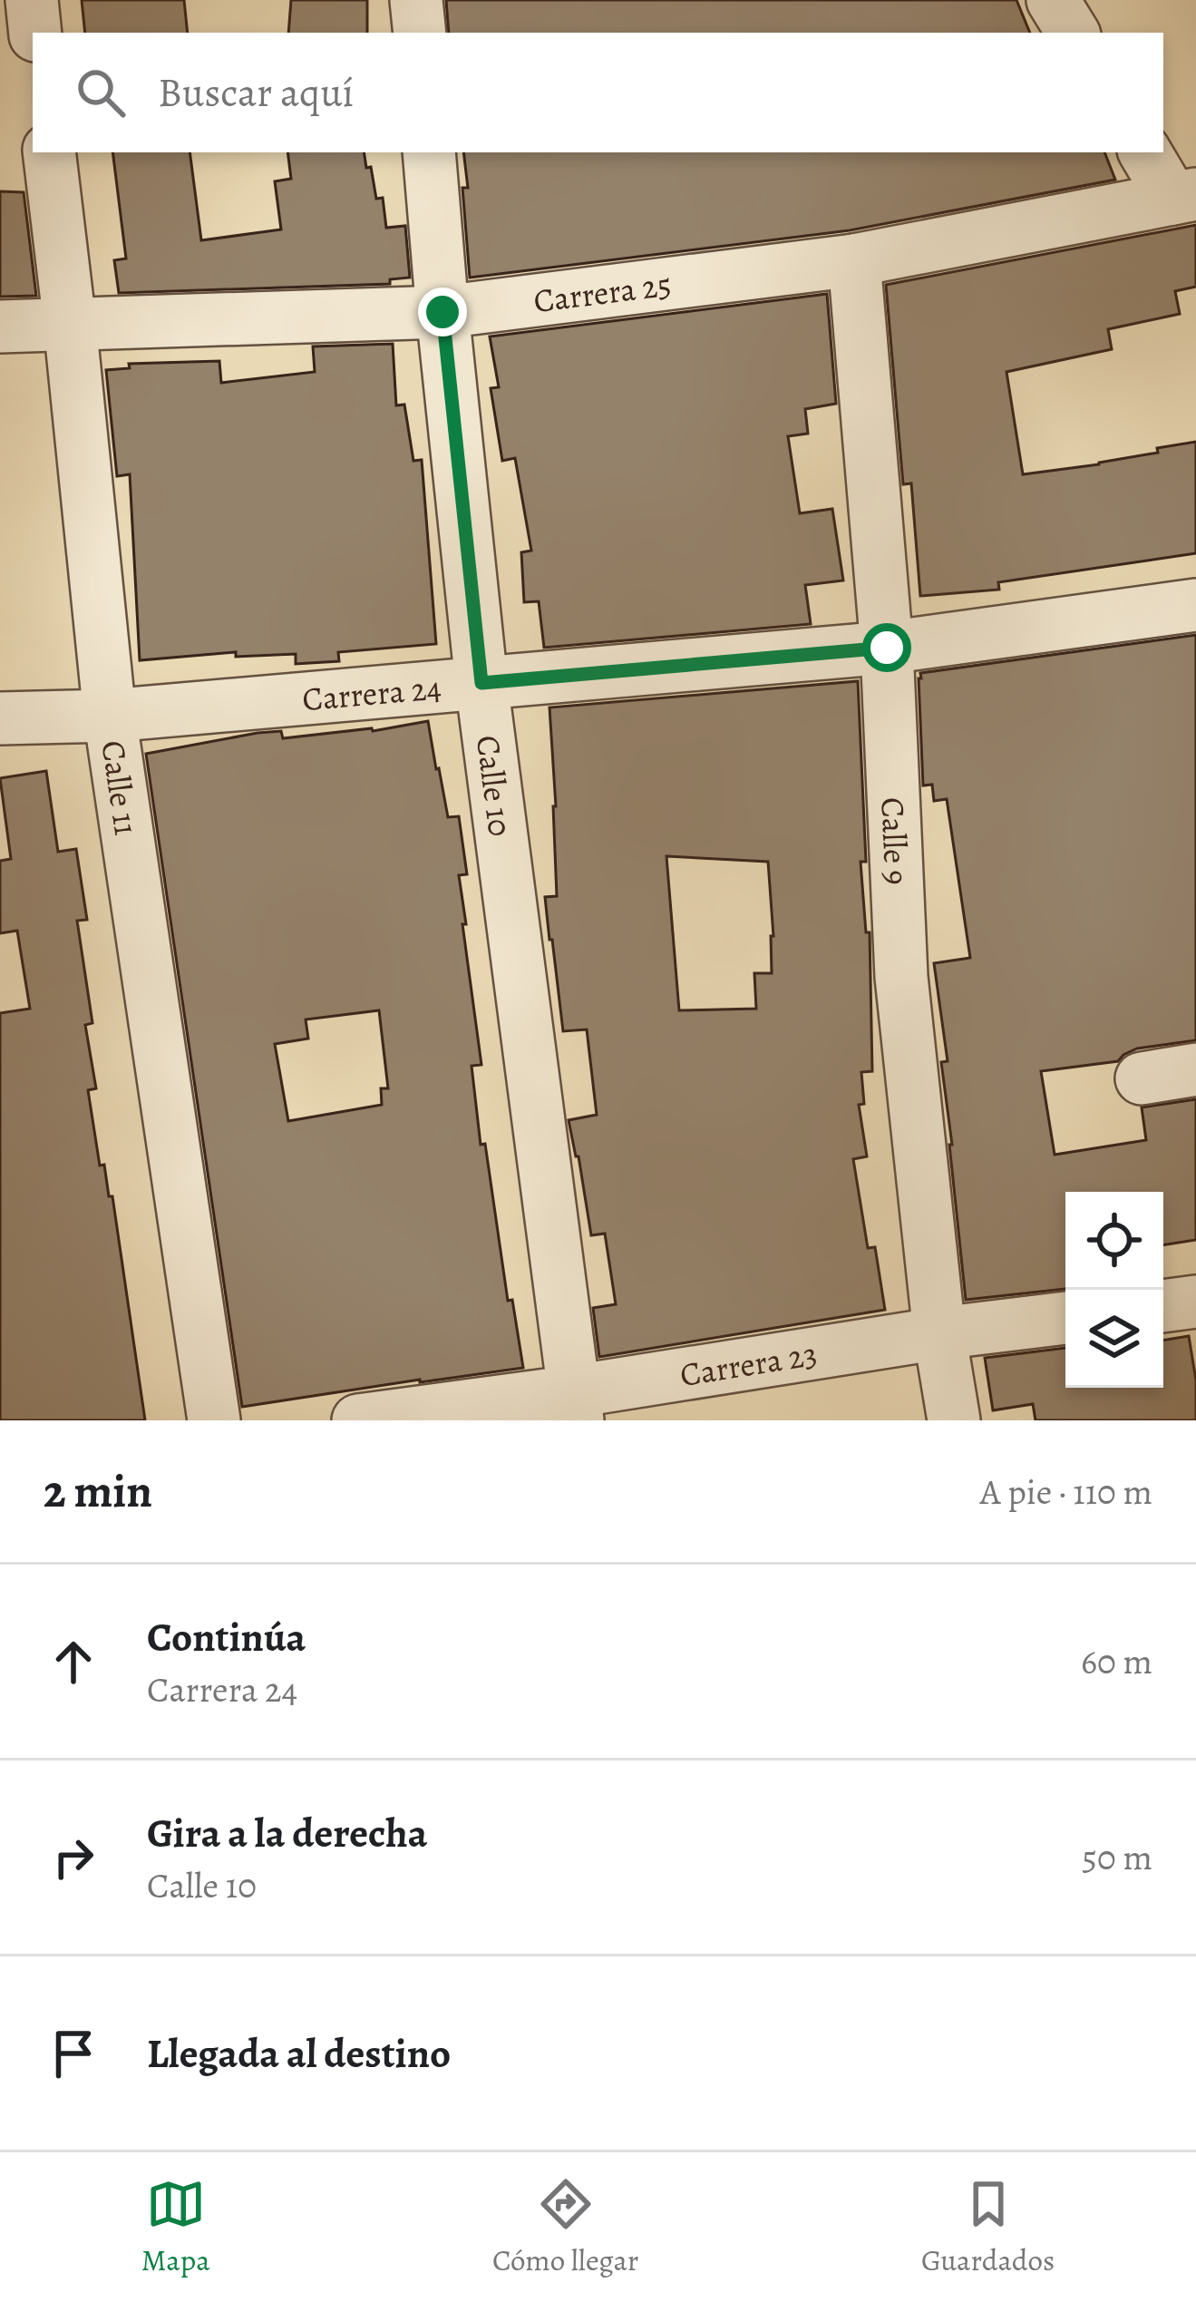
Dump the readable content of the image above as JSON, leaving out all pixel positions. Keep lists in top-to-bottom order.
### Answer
{
  "streets": {
    "street": [
      "Carrera 25",
      "Carrera 24",
      "Calle 11",
      "Calle 10",
      "Calle 9",
      "Carrera 23"
    ]
  },
  "crossings": [
    ["Carrera 25", "Calle 11"],
    ["Carrera 25", "Calle 10"],
    ["Carrera 25", "Calle 9"],
    ["Carrera 24", "Calle 11"],
    ["Carrera 24", "Calle 10"],
    ["Carrera 24", "Calle 9"],
    ["Calle 10", "Carrera 23"],
    ["Calle 9", "Carrera 23"]
  ],
  "page": {
    "search": "Buscar aquí",
    "heading": ["2 min", "A pie · 110 m"],
    "list": [
      ["Continúa", "Carrera 24", "60 m"],
      ["Gira a la derecha", "Calle 10", "50 m"],
      "Llegada al destino"
    ],
    "nav": ["Mapa", "Cómo llegar", "Guardados"]
  }
}
